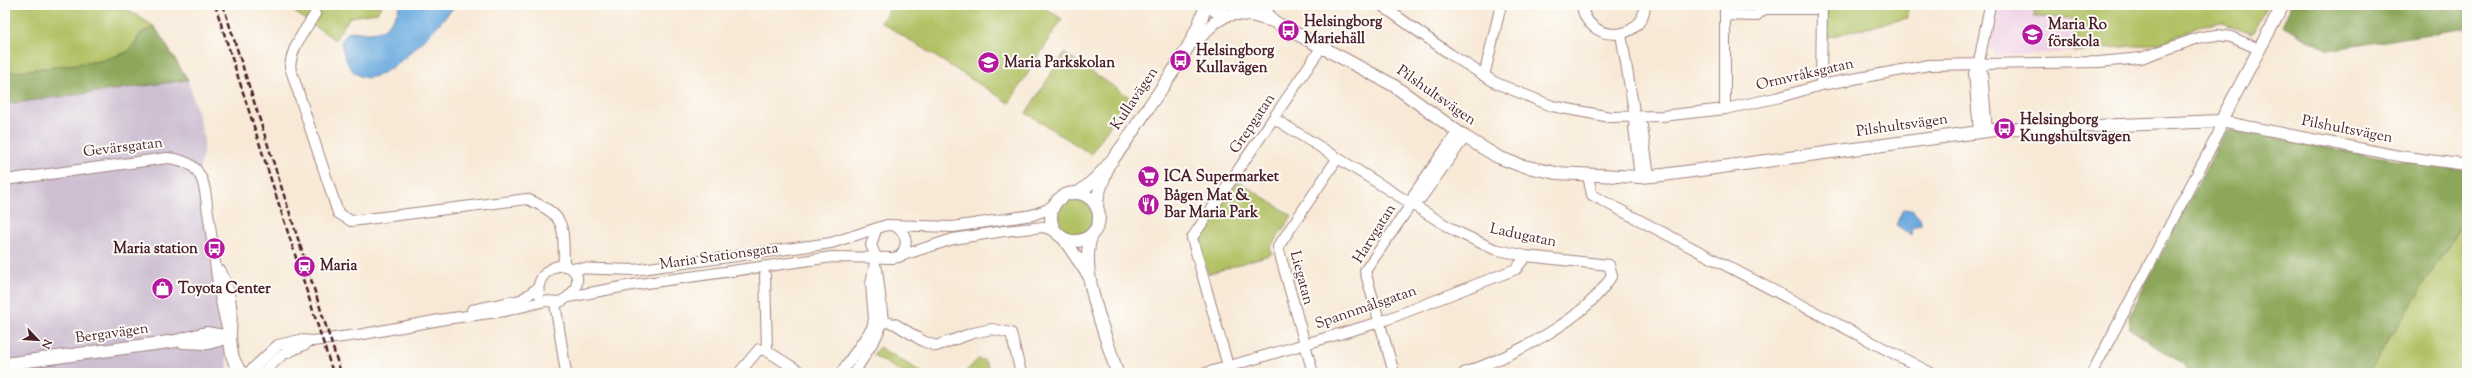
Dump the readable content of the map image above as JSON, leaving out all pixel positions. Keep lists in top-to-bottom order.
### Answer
{
  "streets": {
    "street": [
      "Ormvråksgatan",
      "Pilshultsvägen",
      "Kullavägen",
      "Grepgatan",
      "Gevärsgatan",
      "Harvgatan",
      "Ladugatan",
      "Maria Stationsgata",
      "Liegatan",
      "Spannmålsgatan",
      "Bergavägen"
    ]
  },
  "crossings": [
    ["Pilshultsvägen", "Kullavägen"],
    ["Pilshultsvägen", "Grepgatan"],
    ["Pilshultsvägen", "Harvgatan"],
    ["Kullavägen", "Maria Stationsgata"],
    ["Grepgatan", "Ladugatan"],
    ["Grepgatan", "Spannmålsgatan"],
    ["Gevärsgatan", "Bergavägen"],
    ["Harvgatan", "Ladugatan"],
    ["Harvgatan", "Spannmålsgatan"],
    ["Ladugatan", "Liegatan"],
    ["Ladugatan", "Spannmålsgatan"],
    ["Liegatan", "Spannmålsgatan"]
  ],
  "places": {
    "bus stop": [
      "Helsingborg Mariehäll",
      "Helsingborg Kullavägen",
      "Helsingborg Kungshultsvägen",
      "Maria station"
    ],
    "school or university": ["Maria Ro förskola", "Maria Parkskolan"],
    "supermarket": ["ICA Supermarket"],
    "restaurant": ["Bågen Mat & Bar Maria Park"],
    "station": ["Maria"],
    "shop": ["Toyota Center"]
  },
  "north": "bottom right"
}
